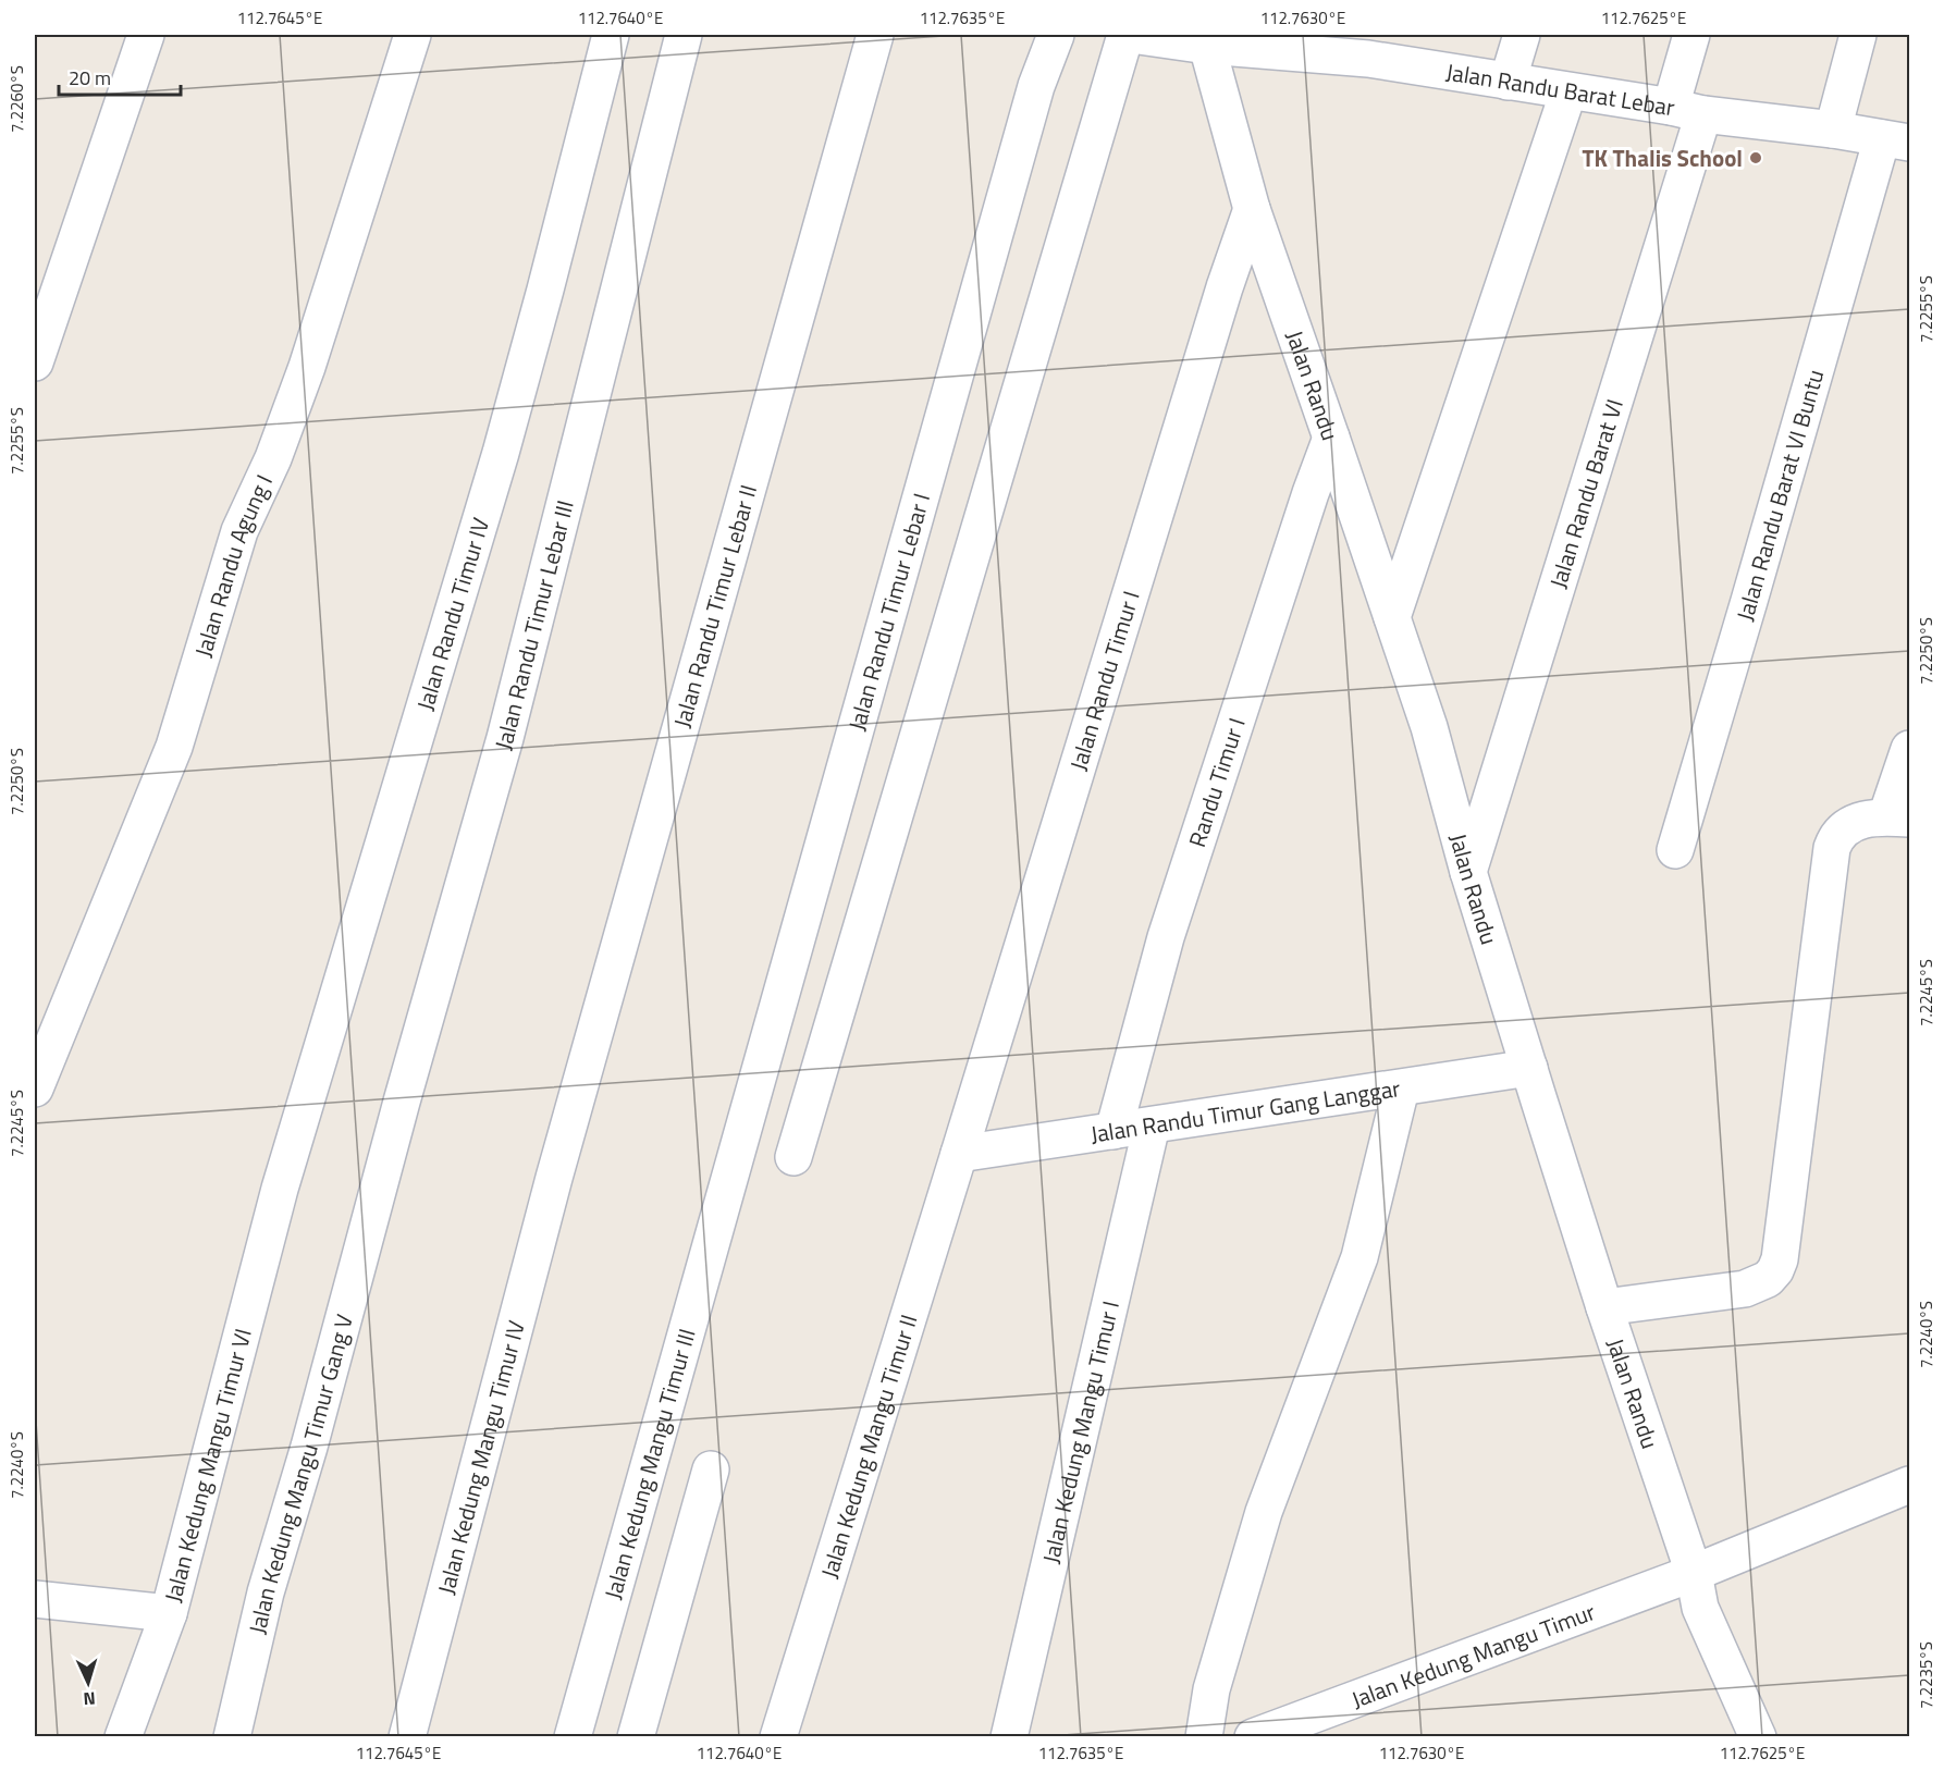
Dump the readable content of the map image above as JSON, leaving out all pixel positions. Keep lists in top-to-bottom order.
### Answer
{
  "streets": {
    "street": [
      "Jalan Randu Barat Lebar",
      "Jalan Randu",
      "Jalan Randu Barat VI",
      "Jalan Randu Barat VI Buntu",
      "Jalan Randu Agung I",
      "Jalan Randu Timur Lebar II",
      "Jalan Randu Timur Lebar I",
      "Jalan Randu Timur IV",
      "Jalan Randu Timur Lebar III",
      "Jalan Randu Timur I",
      "Randu Timur I",
      "Jalan Randu Timur Gang Langgar",
      "Jalan Kedung Mangu Timur I",
      "Jalan Kedung Mangu Timur II",
      "Jalan Kedung Mangu Timur IV",
      "Jalan Kedung Mangu Timur III",
      "Jalan Kedung Mangu Timur VI",
      "Jalan Kedung Mangu Timur Gang V",
      "Jalan Kedung Mangu Timur"
    ]
  },
  "crossings": [
    ["Jalan Randu Barat Lebar", "Jalan Randu"],
    ["Jalan Randu Barat Lebar", "Jalan Randu Barat VI"],
    ["Jalan Randu Barat Lebar", "Jalan Randu Barat VI Buntu"],
    ["Jalan Randu", "Jalan Randu Barat VI"],
    ["Jalan Randu", "Jalan Randu Timur I"],
    ["Jalan Randu", "Randu Timur I"],
    ["Jalan Randu", "Jalan Randu Timur Gang Langgar"],
    ["Jalan Randu", "Jalan Kedung Mangu Timur"],
    ["Jalan Randu Timur Lebar II", "Jalan Kedung Mangu Timur IV"],
    ["Jalan Randu Timur Lebar I", "Jalan Kedung Mangu Timur III"],
    ["Jalan Randu Timur IV", "Jalan Kedung Mangu Timur VI"],
    ["Jalan Randu Timur Lebar III", "Jalan Kedung Mangu Timur Gang V"],
    ["Jalan Randu Timur I", "Jalan Randu Timur Gang Langgar"],
    ["Jalan Randu Timur I", "Jalan Kedung Mangu Timur II"],
    ["Randu Timur I", "Jalan Randu Timur Gang Langgar"],
    ["Jalan Randu Timur Gang Langgar", "Jalan Kedung Mangu Timur I"],
    ["Jalan Randu Timur Gang Langgar", "Jalan Kedung Mangu Timur II"]
  ],
  "places": ["TK Thalis School"],
  "scale_bar": "20 m",
  "north": "bottom",
  "coordinates": [
    "112.7645°E",
    "112.7640°E",
    "112.7635°E",
    "112.7630°E",
    "112.7625°E",
    "7.2260°S",
    "7.2255°S",
    "7.2250°S",
    "7.2245°S",
    "7.2240°S",
    "7.2235°S"
  ]
}
